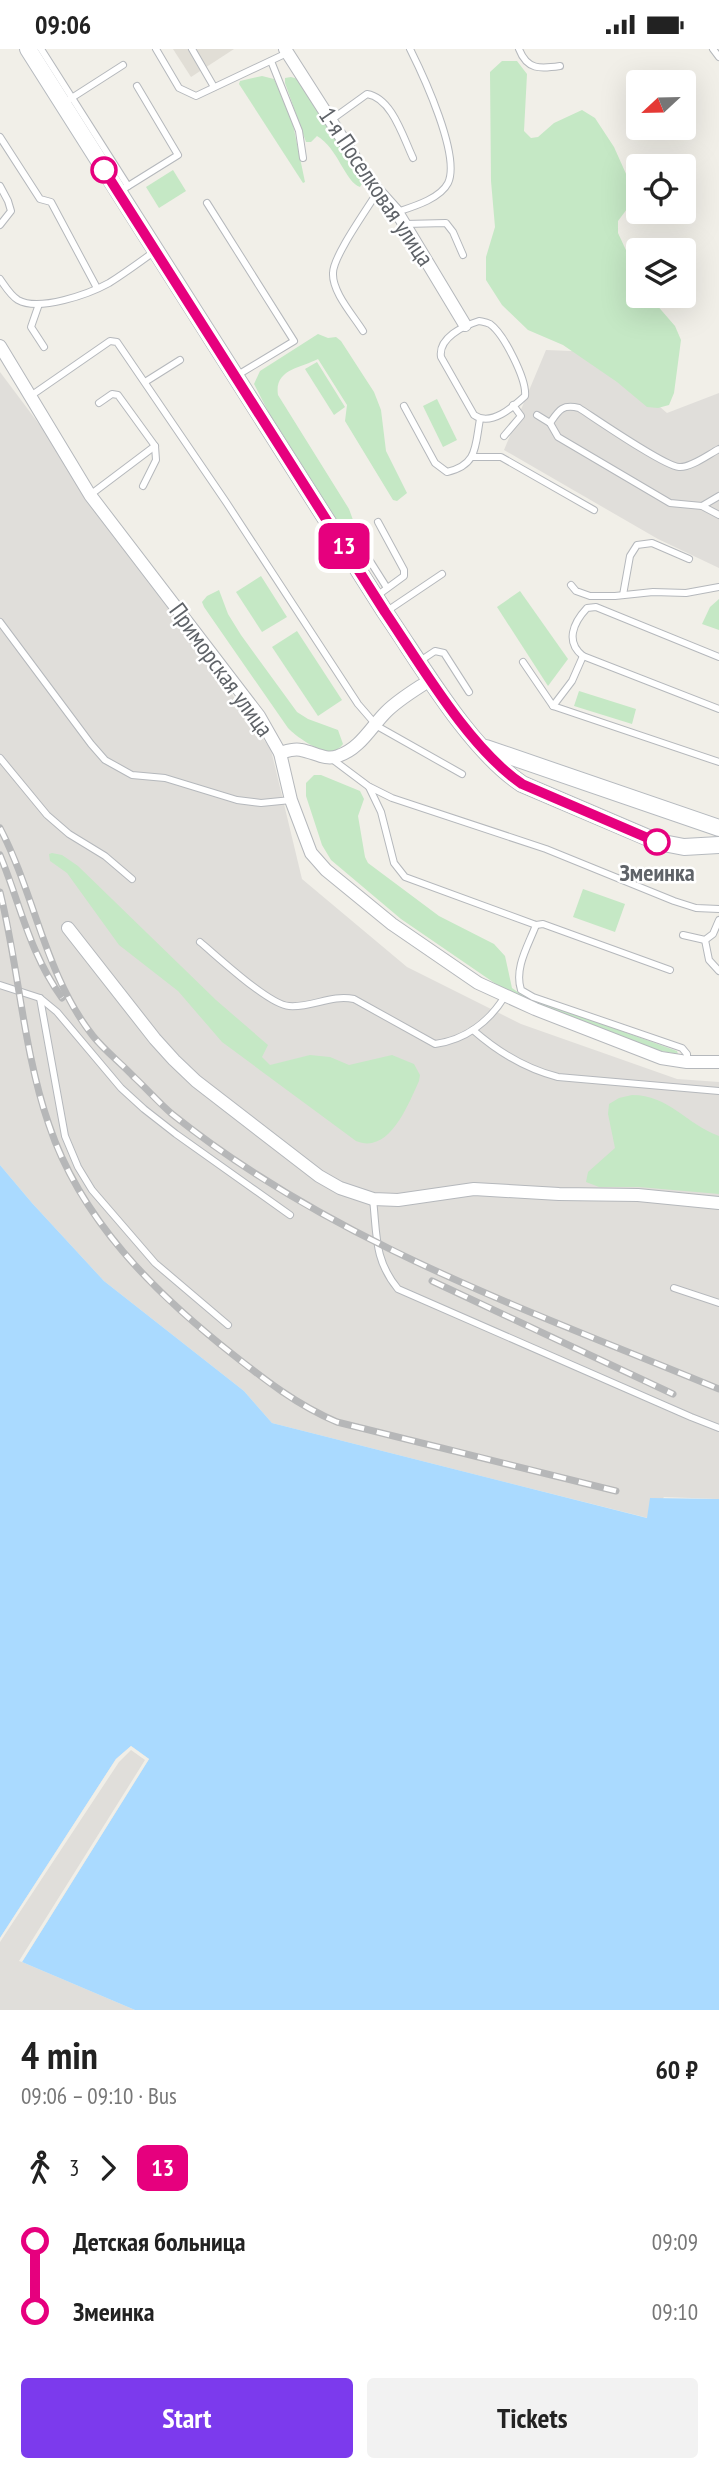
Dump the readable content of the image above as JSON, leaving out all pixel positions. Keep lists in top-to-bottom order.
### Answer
{
  "streets": {
    "street": ["1-я Поселковая улица", "Приморская улица"]
  },
  "places": ["Змеинка"],
  "lines": ["bus line 13"],
  "north": "left",
  "page": {
    "status": "09:06",
    "on_map": "13",
    "heading": ["4 min", "09:06 – 09:10 · Bus", "60 ₽"],
    "legs": ["3", "13"],
    "list": [
      {
        "name": "Детская больница",
        "value": "09:09"
      },
      {
        "name": "Змеинка",
        "value": "09:10"
      }
    ],
    "buttons": ["Start", "Tickets"]
  }
}
